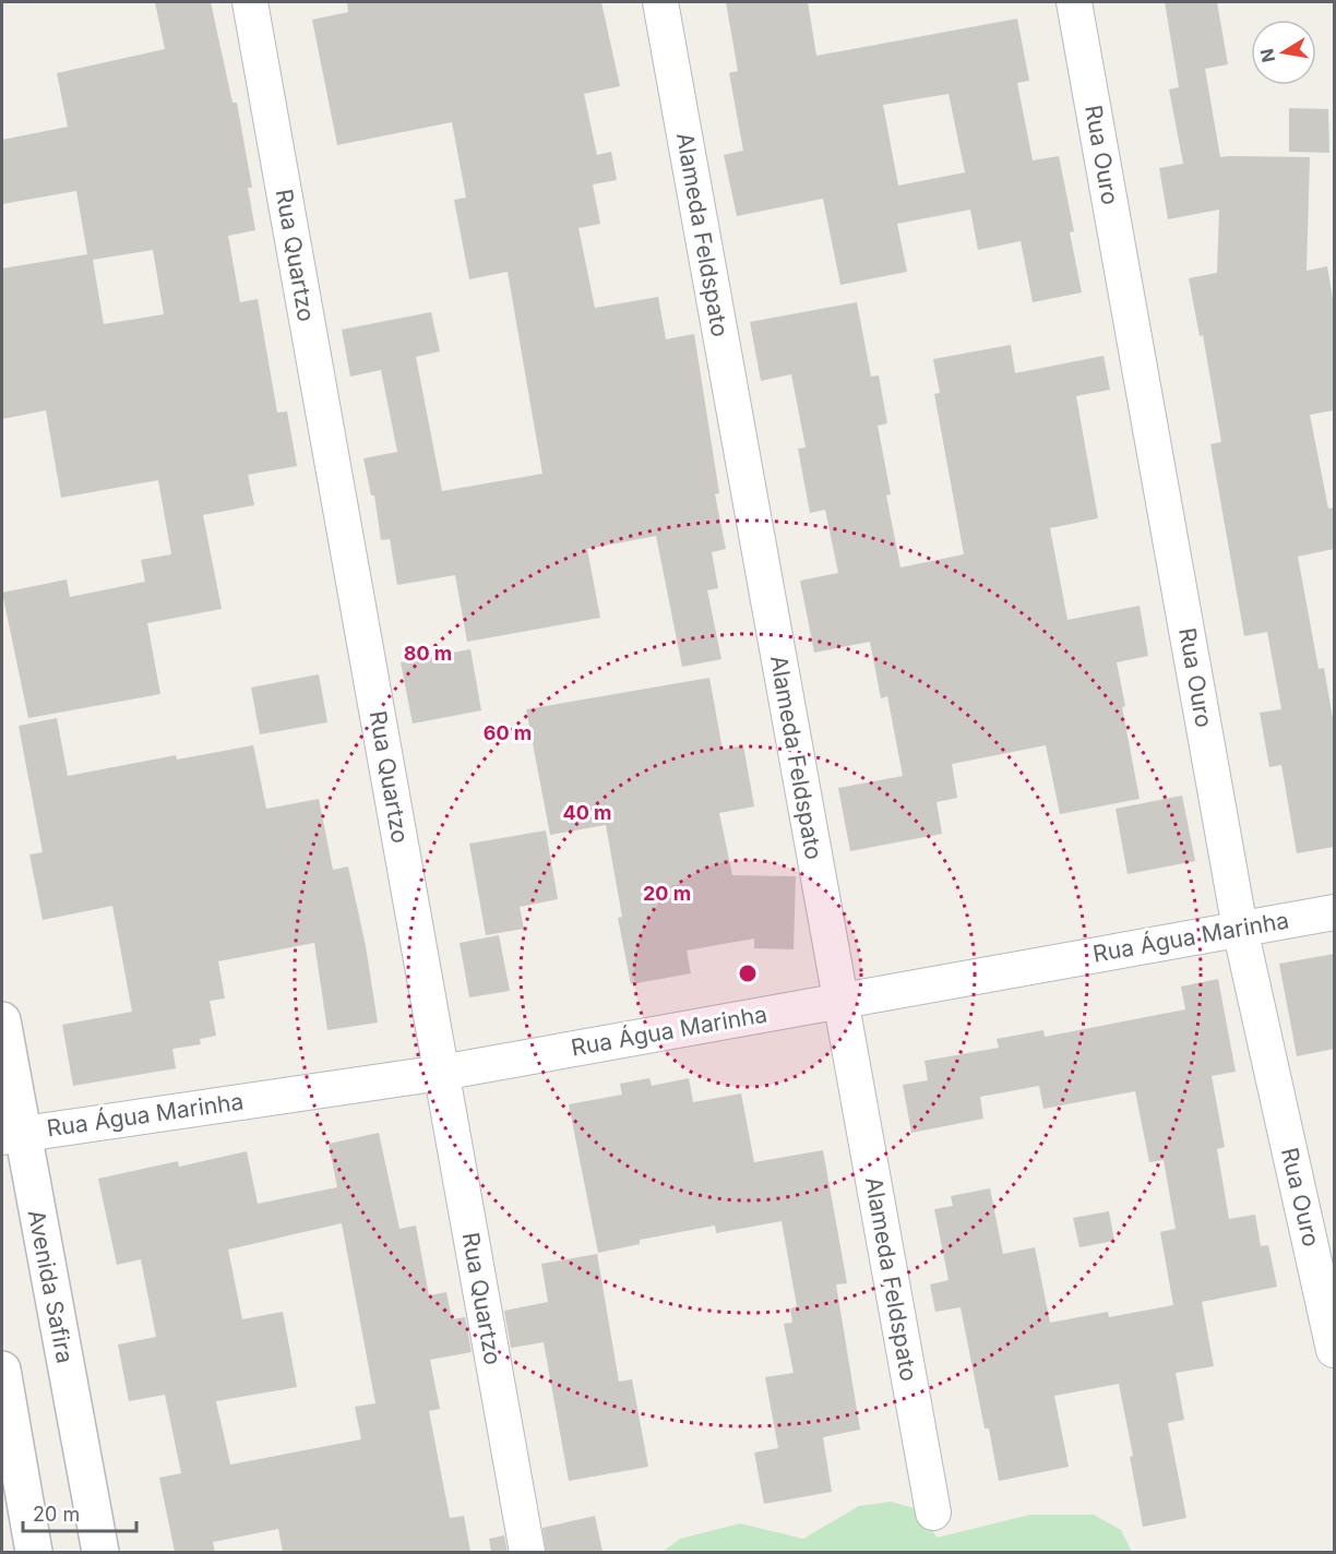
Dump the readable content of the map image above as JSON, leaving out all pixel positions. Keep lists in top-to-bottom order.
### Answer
{
  "streets": {
    "street": [
      "Rua Ouro",
      "Alameda Feldspato",
      "Rua Quartzo",
      "Rua Água Marinha",
      "Avenida Safira"
    ]
  },
  "crossings": [
    ["Rua Ouro", "Rua Água Marinha"],
    ["Alameda Feldspato", "Rua Água Marinha"],
    ["Rua Quartzo", "Rua Água Marinha"],
    ["Rua Água Marinha", "Avenida Safira"]
  ],
  "scale_bar": "20 m",
  "north": "left",
  "rings": [
    "80 m",
    "60 m",
    "40 m",
    "20 m"
  ]
}
